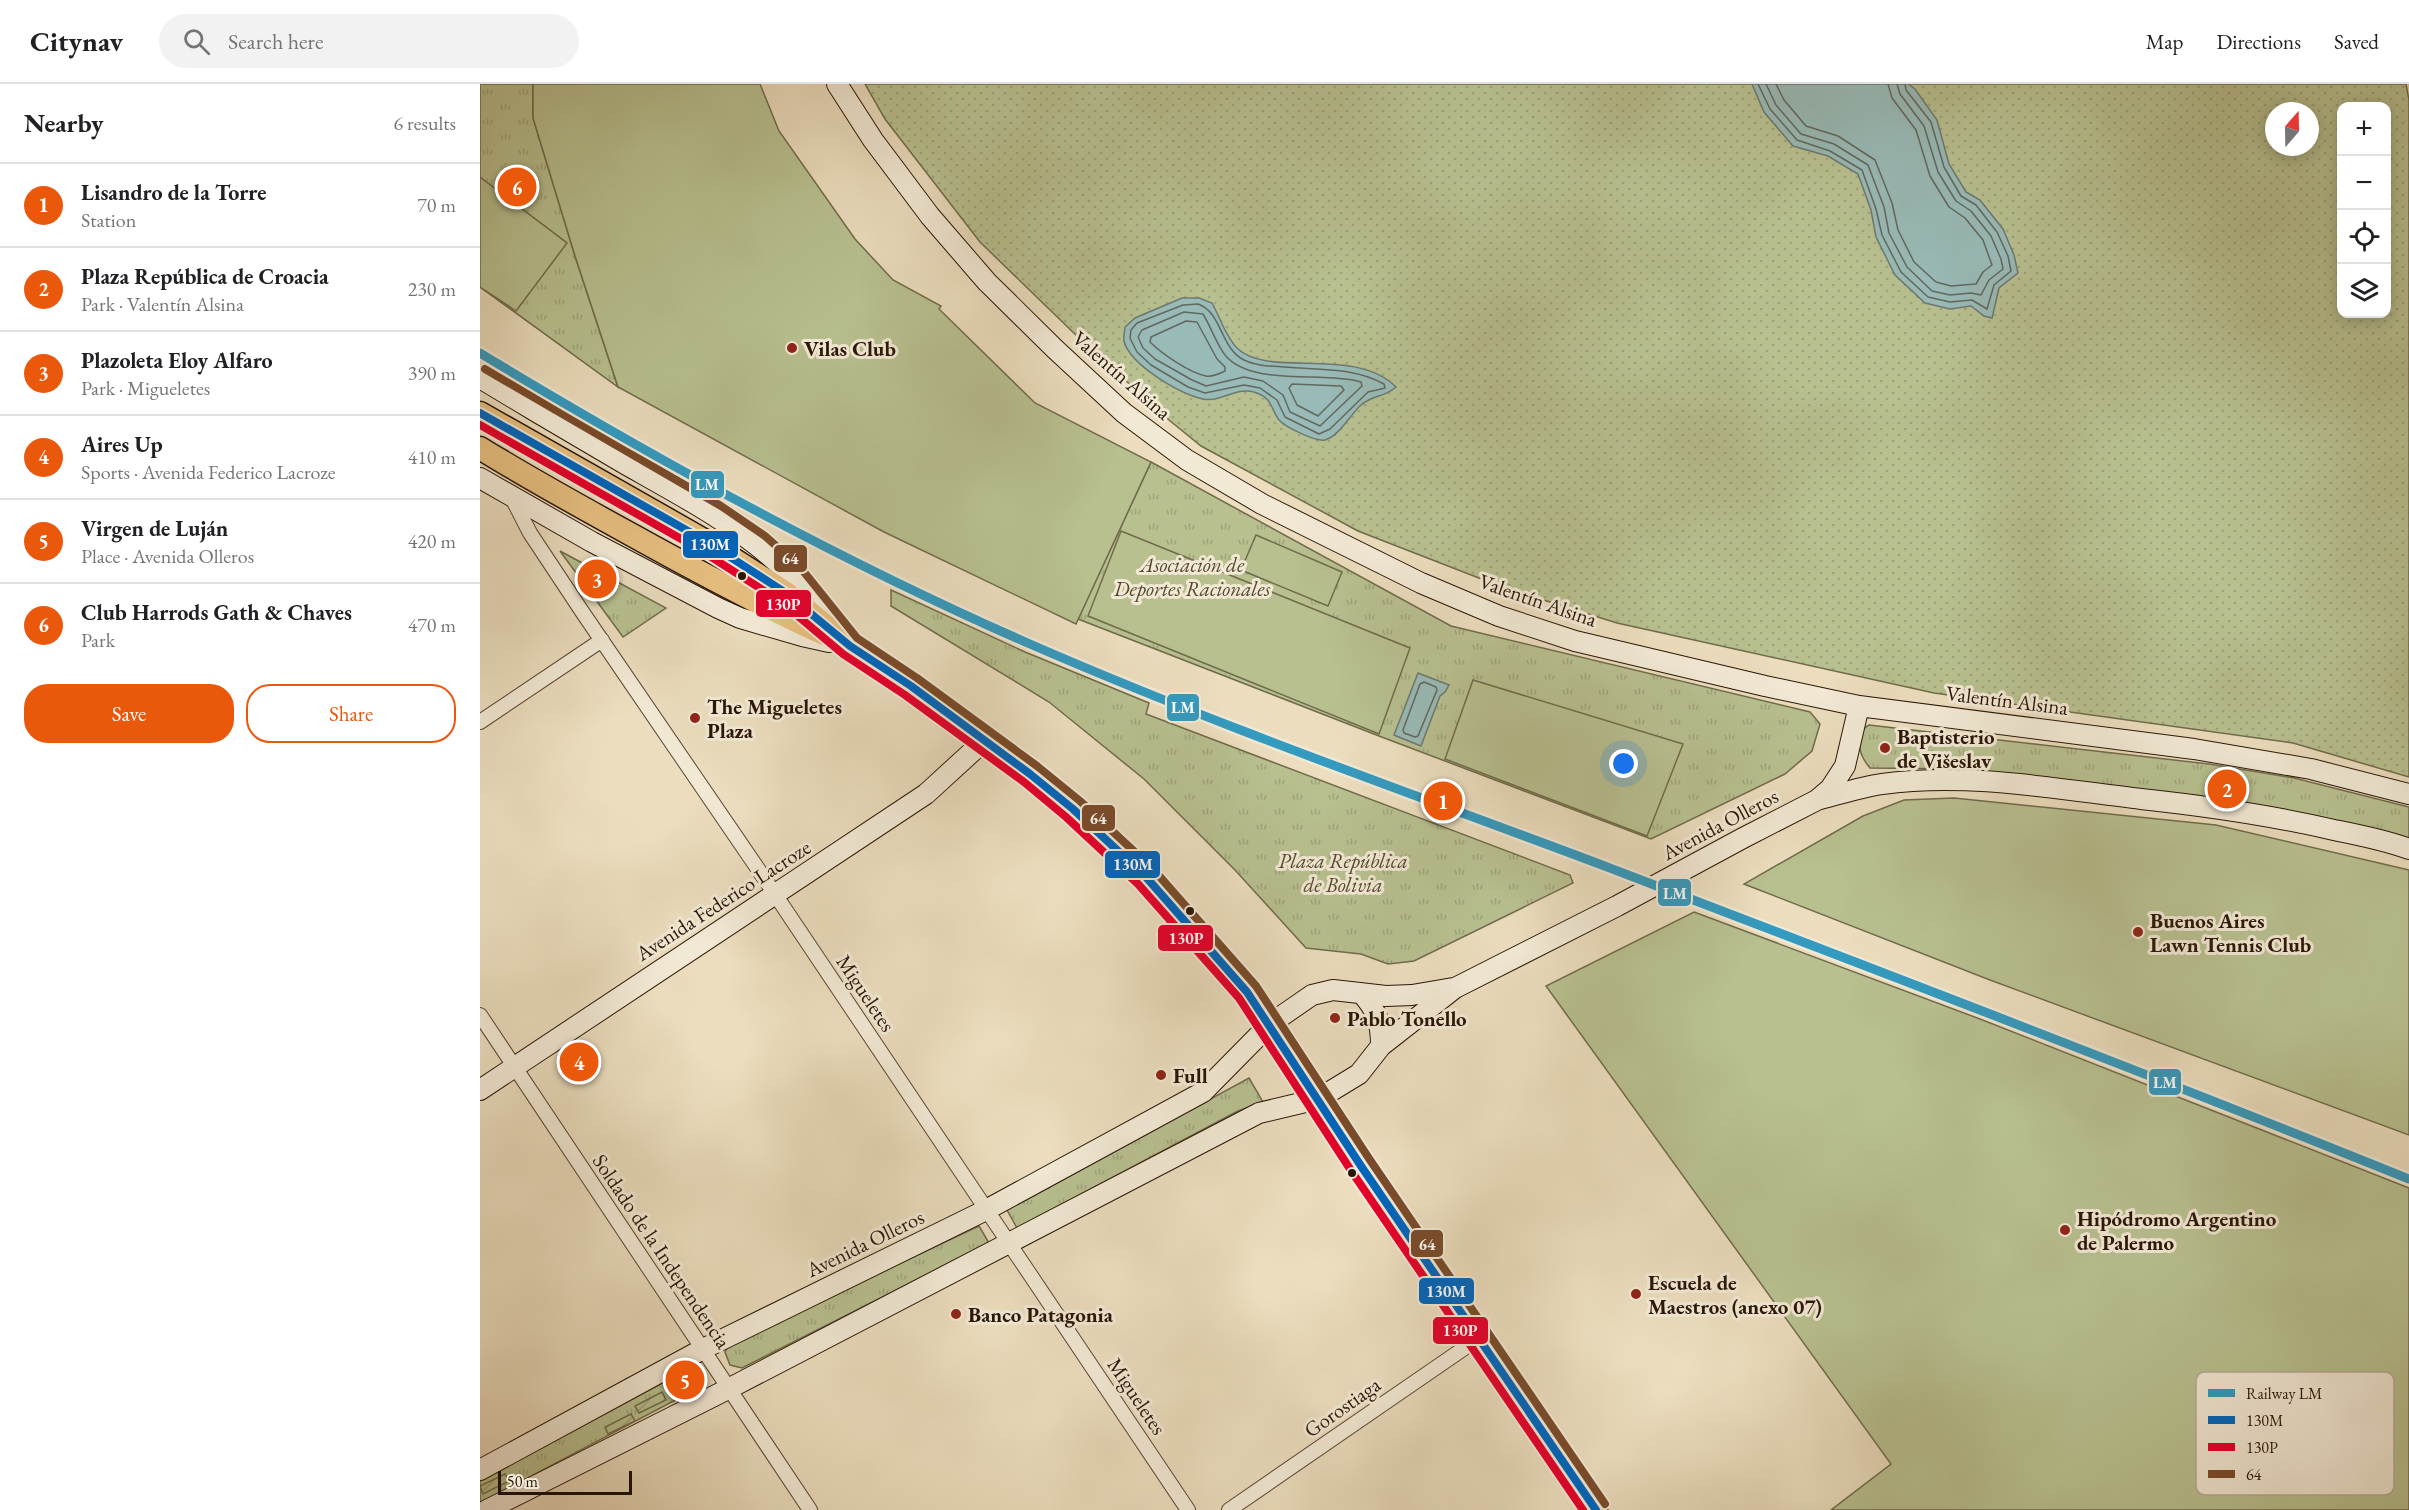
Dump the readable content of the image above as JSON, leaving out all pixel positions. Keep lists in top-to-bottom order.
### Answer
{
  "streets": {
    "street": [
      "Valentín Alsina",
      "Avenida Olleros",
      "Avenida Federico Lacroze",
      "Migueletes",
      "Soldado de la Independencia",
      "Gorostiaga"
    ]
  },
  "crossings": [
    ["Valentín Alsina", "Avenida Olleros"],
    ["Avenida Olleros", "Migueletes"],
    ["Avenida Olleros", "Soldado de la Independencia"],
    ["Avenida Federico Lacroze", "Migueletes"],
    ["Avenida Federico Lacroze", "Soldado de la Independencia"]
  ],
  "parks": ["Asociación de Deportes Racionales", "Plaza República de Bolivia"],
  "places": [
    "Vilas Club",
    "The Migueletes Plaza",
    "Baptisterio de Višeslav",
    "Buenos Aires Lawn Tennis Club",
    "Pablo Tonello",
    "Full",
    "Hipódromo Argentino de Palermo",
    "Escuela de Maestros (anexo 07)",
    "Banco Patagonia"
  ],
  "lines": [
    "rail line LM",
    "transit line 64",
    "transit line 130M",
    "transit line 130P"
  ],
  "legend": [
    "Railway LM",
    "130M",
    "130P",
    "64"
  ],
  "scale_bar": "50 m",
  "north": "top",
  "page": {
    "header": "Citynav",
    "search": "Search here",
    "nav": ["Map", "Directions", "Saved"],
    "heading": ["Nearby", "6 results"],
    "map_buttons": ["+", "−"],
    "list": [
      {
        "mark": "1",
        "name": "Lisandro de la Torre",
        "note": "Station",
        "value": "70 m"
      },
      {
        "mark": "2",
        "name": "Plaza República de Croacia",
        "note": "Park · Valentín Alsina",
        "value": "230 m"
      },
      {
        "mark": "3",
        "name": "Plazoleta Eloy Alfaro",
        "note": "Park · Migueletes",
        "value": "390 m"
      },
      {
        "mark": "4",
        "name": "Aires Up",
        "note": "Sports · Avenida Federico Lacroze",
        "value": "410 m"
      },
      {
        "mark": "5",
        "name": "Virgen de Luján",
        "note": "Place · Avenida Olleros",
        "value": "420 m"
      },
      {
        "mark": "6",
        "name": "Club Harrods Gath & Chaves",
        "note": "Park",
        "value": "470 m"
      }
    ],
    "pins": [
      "6",
      "3",
      "2",
      "1",
      "4",
      "5"
    ],
    "buttons": ["Save", "Share"],
    "scale": "50 m"
  }
}
